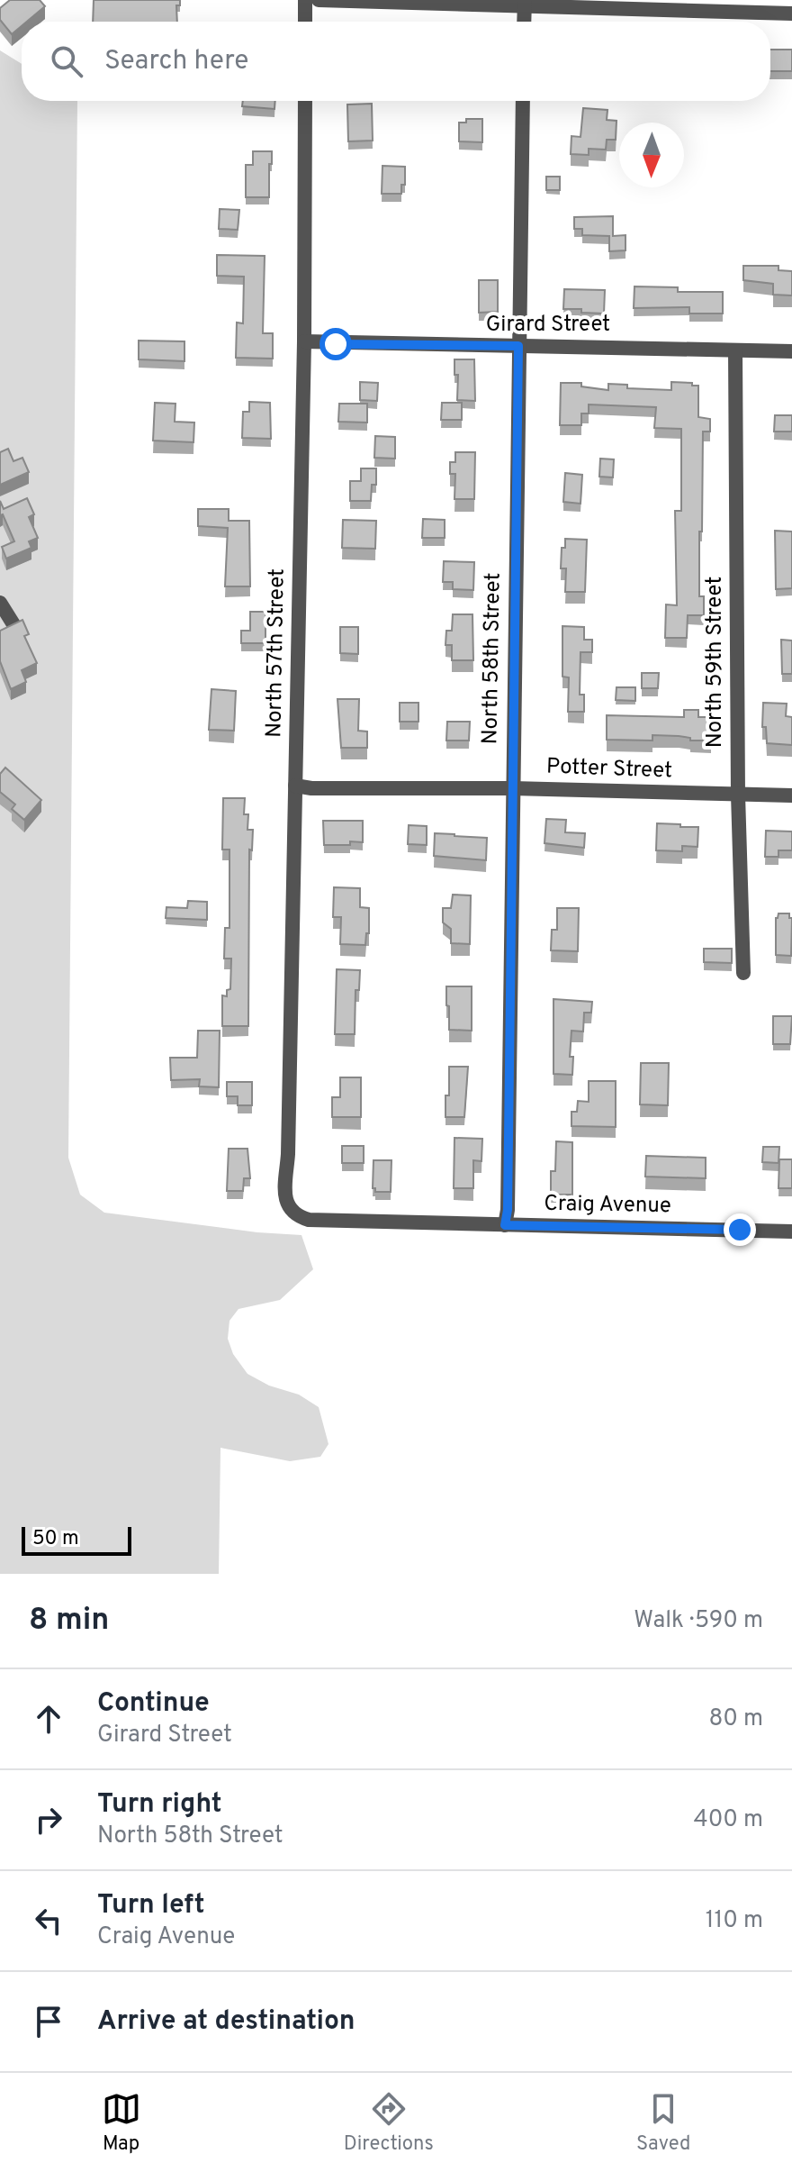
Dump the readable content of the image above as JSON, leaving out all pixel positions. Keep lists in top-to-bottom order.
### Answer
{
  "streets": {
    "street": [
      "Girard Street",
      "North 57th Street",
      "North 58th Street",
      "North 59th Street",
      "Potter Street",
      "Craig Avenue"
    ]
  },
  "crossings": [
    ["Girard Street", "North 57th Street"],
    ["Girard Street", "North 58th Street"],
    ["Girard Street", "North 59th Street"],
    ["North 57th Street", "Potter Street"],
    ["North 57th Street", "Craig Avenue"],
    ["North 58th Street", "Potter Street"],
    ["North 58th Street", "Craig Avenue"],
    ["North 59th Street", "Potter Street"]
  ],
  "scale_bar": "50 m",
  "north": "bottom",
  "page": {
    "search": "Search here",
    "scale": "50 m",
    "heading": ["8 min", "Walk · 590 m"],
    "list": [
      ["Continue", "Girard Street", "80 m"],
      ["Turn right", "North 58th Street", "400 m"],
      ["Turn left", "Craig Avenue", "110 m"],
      "Arrive at destination"
    ],
    "nav": ["Map", "Directions", "Saved"]
  }
}
